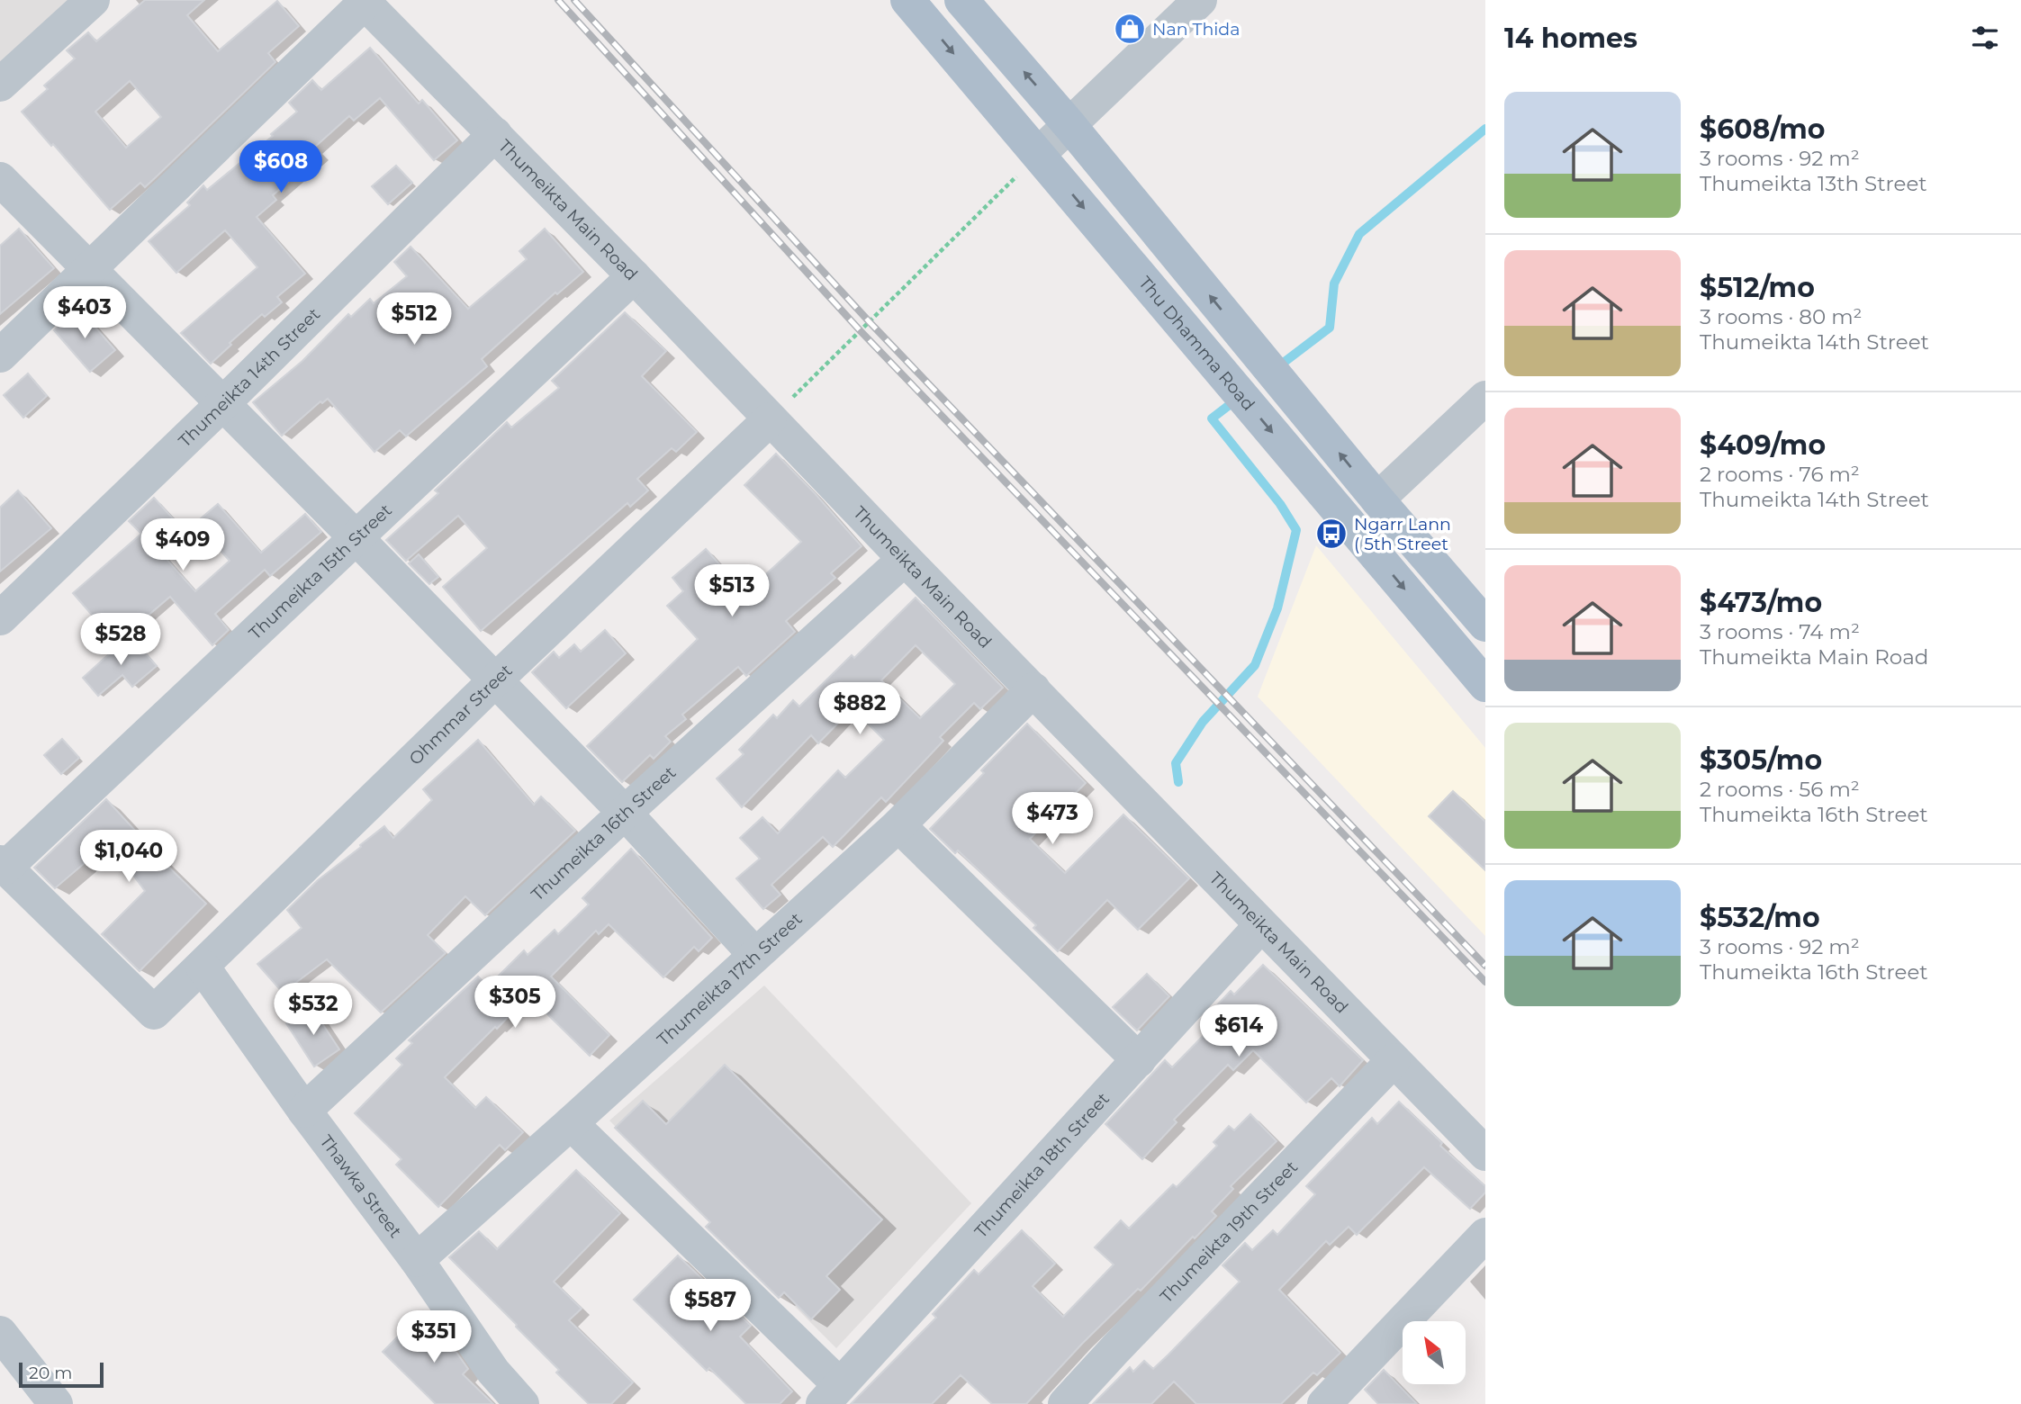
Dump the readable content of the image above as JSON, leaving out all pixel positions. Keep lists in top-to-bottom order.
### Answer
{
  "streets": {
    "main road": ["Thu Dhamma Road"],
    "street": [
      "Thumeikta Main Road",
      "Thumeikta 14th Street",
      "Thumeikta 15th Street",
      "Ohmmar Street",
      "Thumeikta 16th Street",
      "Thumeikta 17th Street",
      "Thumeikta 18th Street",
      "Thawka Street",
      "Thumeikta 19th Street"
    ]
  },
  "crossings": [
    ["Thumeikta Main Road", "Thumeikta 14th Street"],
    ["Thumeikta Main Road", "Thumeikta 15th Street"],
    ["Thumeikta Main Road", "Ohmmar Street"],
    ["Thumeikta Main Road", "Thumeikta 16th Street"],
    ["Thumeikta Main Road", "Thumeikta 17th Street"],
    ["Thumeikta Main Road", "Thumeikta 18th Street"],
    ["Thumeikta Main Road", "Thumeikta 19th Street"],
    ["Thumeikta 15th Street", "Ohmmar Street"],
    ["Ohmmar Street", "Thawka Street"],
    ["Thumeikta 16th Street", "Thawka Street"],
    ["Thumeikta 17th Street", "Thawka Street"]
  ],
  "places": {
    "shop": ["Nan Thida"],
    "bus stop": ["Ngarr Lann ( 5th Street"]
  },
  "scale_bar": "20 m",
  "north": "top left",
  "page": {
    "heading": "14 homes",
    "list": [
      {
        "name": "$608/mo",
        "note": "3 rooms · 92 m² · Thumeikta 13th Street"
      },
      {
        "name": "$512/mo",
        "note": "3 rooms · 80 m² · Thumeikta 14th Street"
      },
      {
        "name": "$409/mo",
        "note": "2 rooms · 76 m² · Thumeikta 14th Street"
      },
      {
        "name": "$473/mo",
        "note": "3 rooms · 74 m² · Thumeikta Main Road"
      },
      {
        "name": "$305/mo",
        "note": "2 rooms · 56 m² · Thumeikta 16th Street"
      },
      {
        "name": "$532/mo",
        "note": "3 rooms · 92 m² · Thumeikta 16th Street"
      }
    ],
    "price": [
      "$608",
      "$403",
      "$512",
      "$409",
      "$513",
      "$528",
      "$882",
      "$473",
      "$1,040",
      "$305",
      "$532",
      "$614",
      "$587",
      "$351"
    ],
    "scale": "20 m"
  }
}
